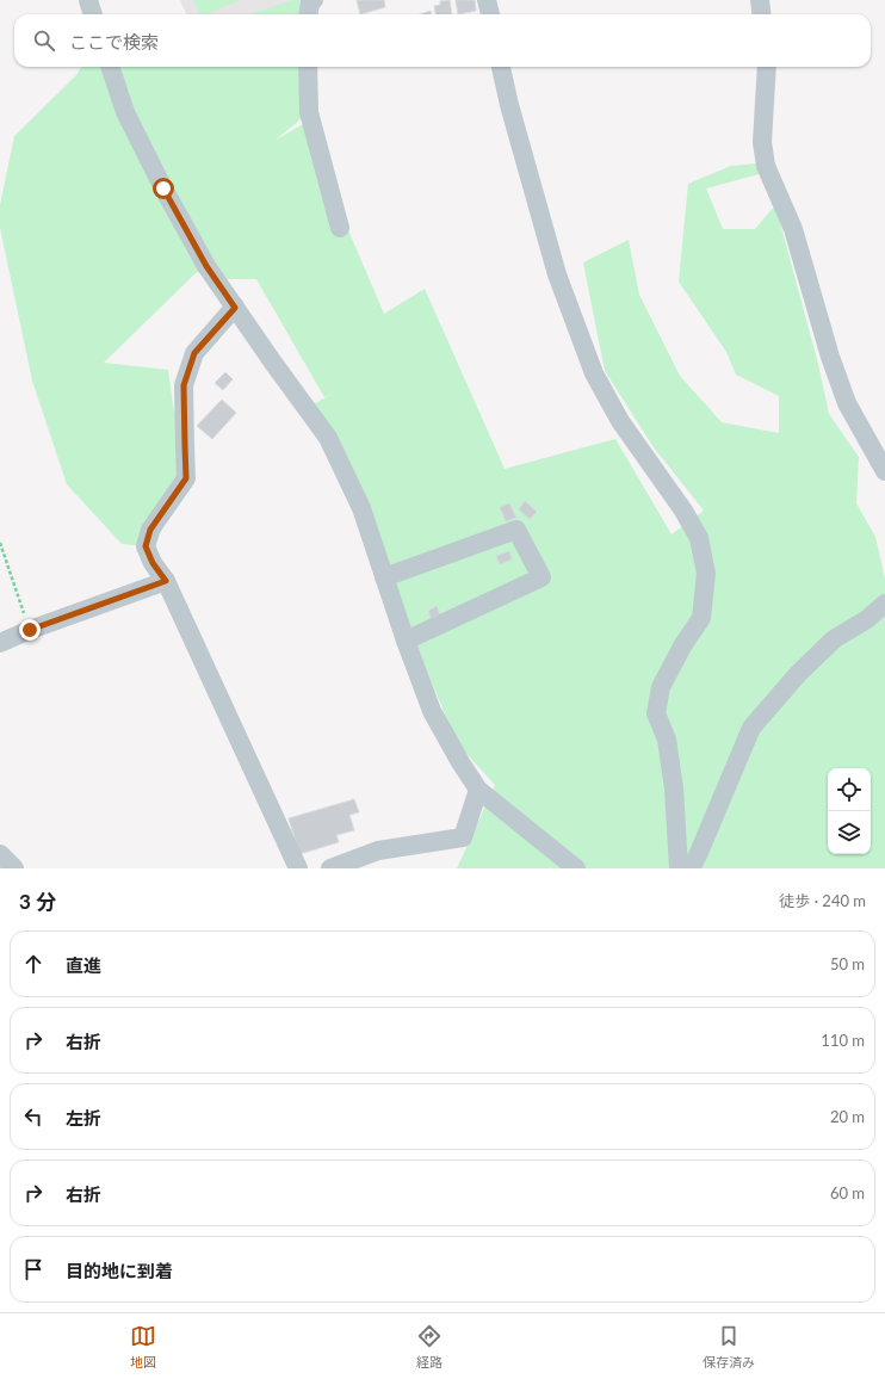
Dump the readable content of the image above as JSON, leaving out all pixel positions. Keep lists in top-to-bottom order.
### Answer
{
  "page": {
    "search": "ここで検索",
    "heading": ["3 分", "徒歩 · 240 m"],
    "list": [
      ["直進", "50 m"],
      ["右折", "110 m"],
      ["左折", "20 m"],
      ["右折", "60 m"],
      "目的地に到着"
    ],
    "nav": ["地図", "経路", "保存済み"]
  }
}
